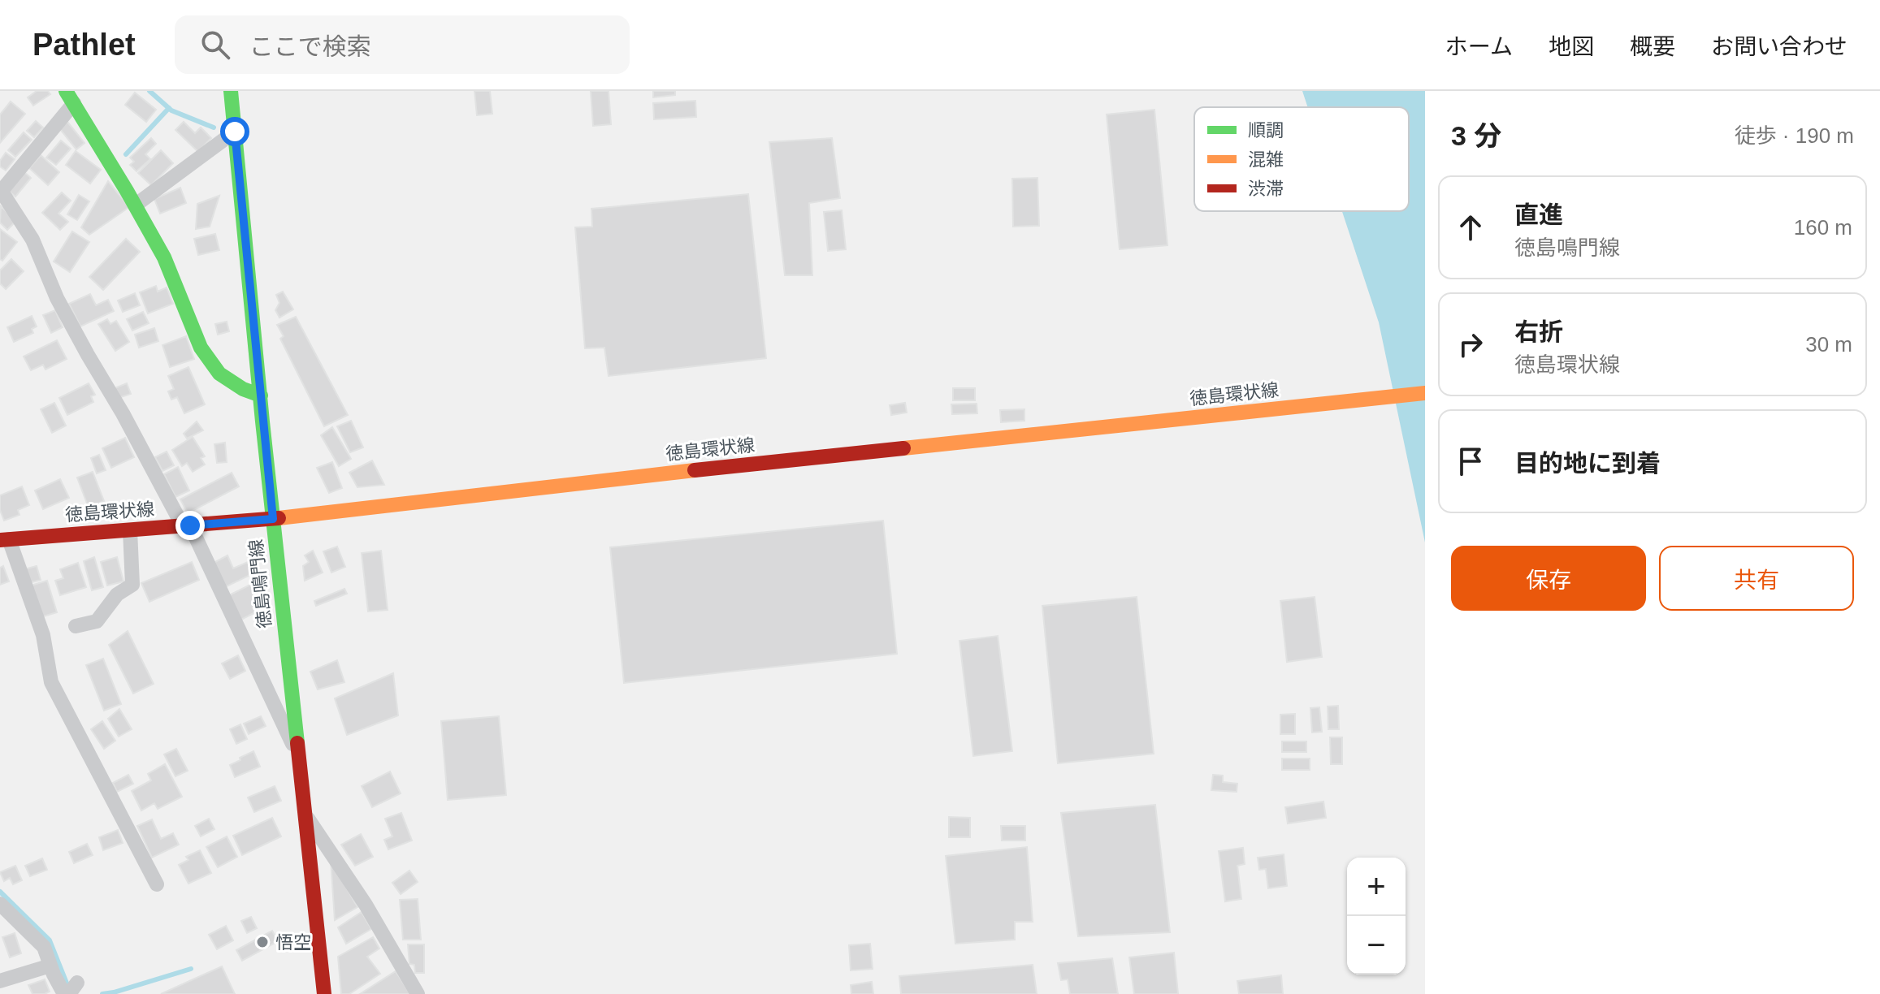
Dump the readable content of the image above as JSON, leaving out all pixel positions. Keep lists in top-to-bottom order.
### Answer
{
  "streets": {
    "main road": ["徳島環状線", "徳島鳴門線"]
  },
  "crossings": [
    ["徳島環状線", "徳島鳴門線"]
  ],
  "places": ["悟空"],
  "legend": ["順調", "混雑", "渋滞"],
  "page": {
    "header": "Pathlet",
    "search": "ここで検索",
    "nav": [
      "ホーム",
      "地図",
      "概要",
      "お問い合わせ"
    ],
    "heading": ["3 分", "徒歩 · 190 m"],
    "list": [
      ["直進", "徳島鳴門線", "160 m"],
      ["右折", "徳島環状線", "30 m"],
      "目的地に到着"
    ],
    "buttons": ["保存", "共有"],
    "map_buttons": ["+", "−"]
  }
}
